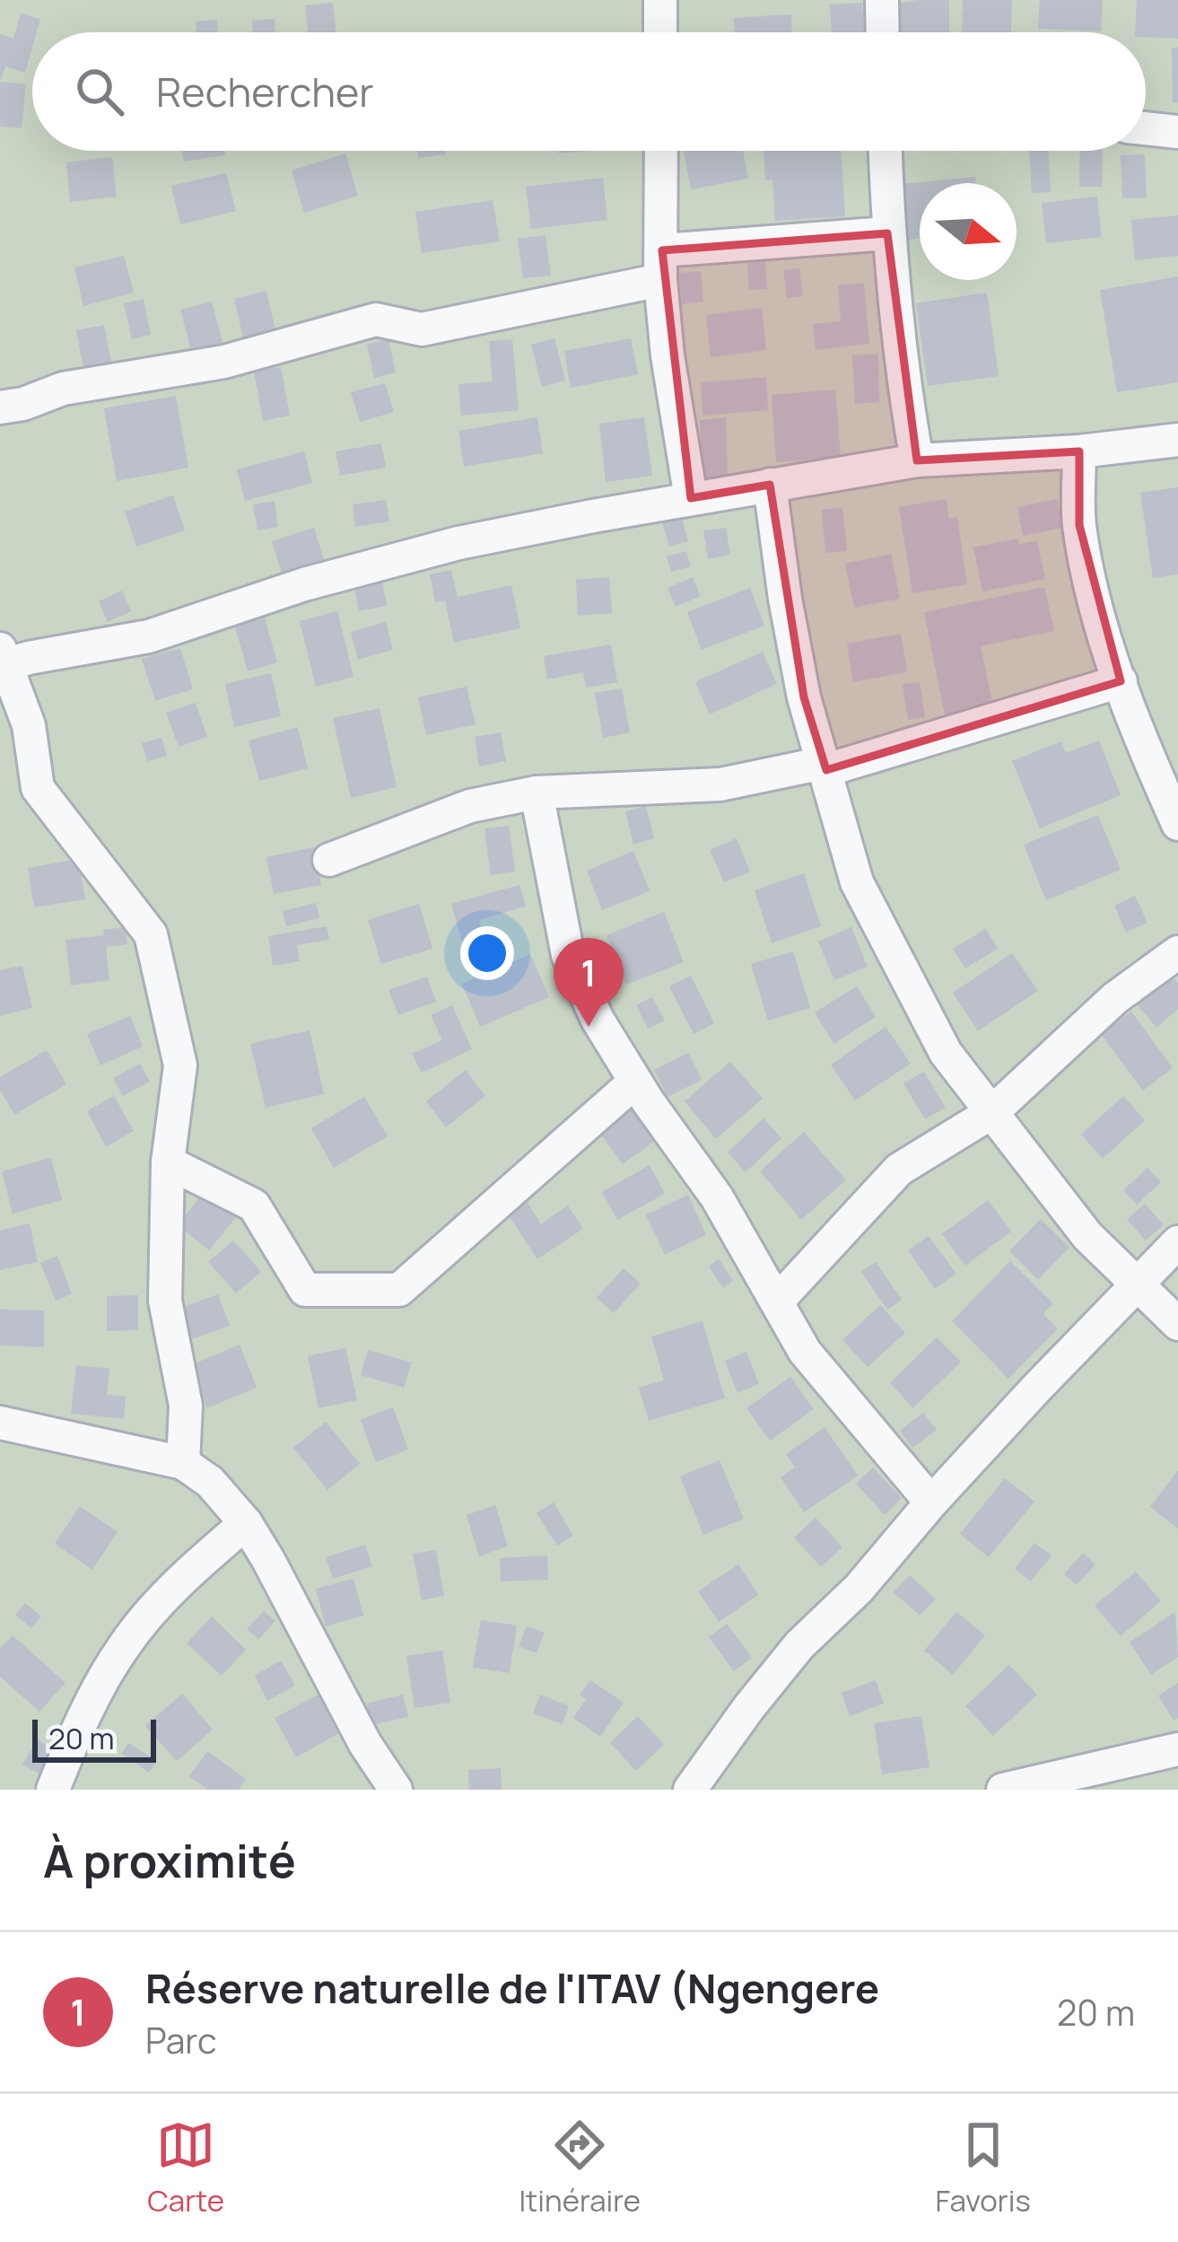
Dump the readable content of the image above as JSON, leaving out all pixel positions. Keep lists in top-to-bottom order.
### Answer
{
  "scale_bar": "20 m",
  "north": "right",
  "page": {
    "search": "Rechercher",
    "pins": "1",
    "scale": "20 m",
    "heading": "À proximité",
    "list": [
      {
        "mark": "1",
        "name": "Réserve naturelle de l'ITAV (Ngengere",
        "note": "Parc",
        "value": "20 m"
      }
    ],
    "nav": ["Carte", "Itinéraire", "Favoris"]
  }
}
